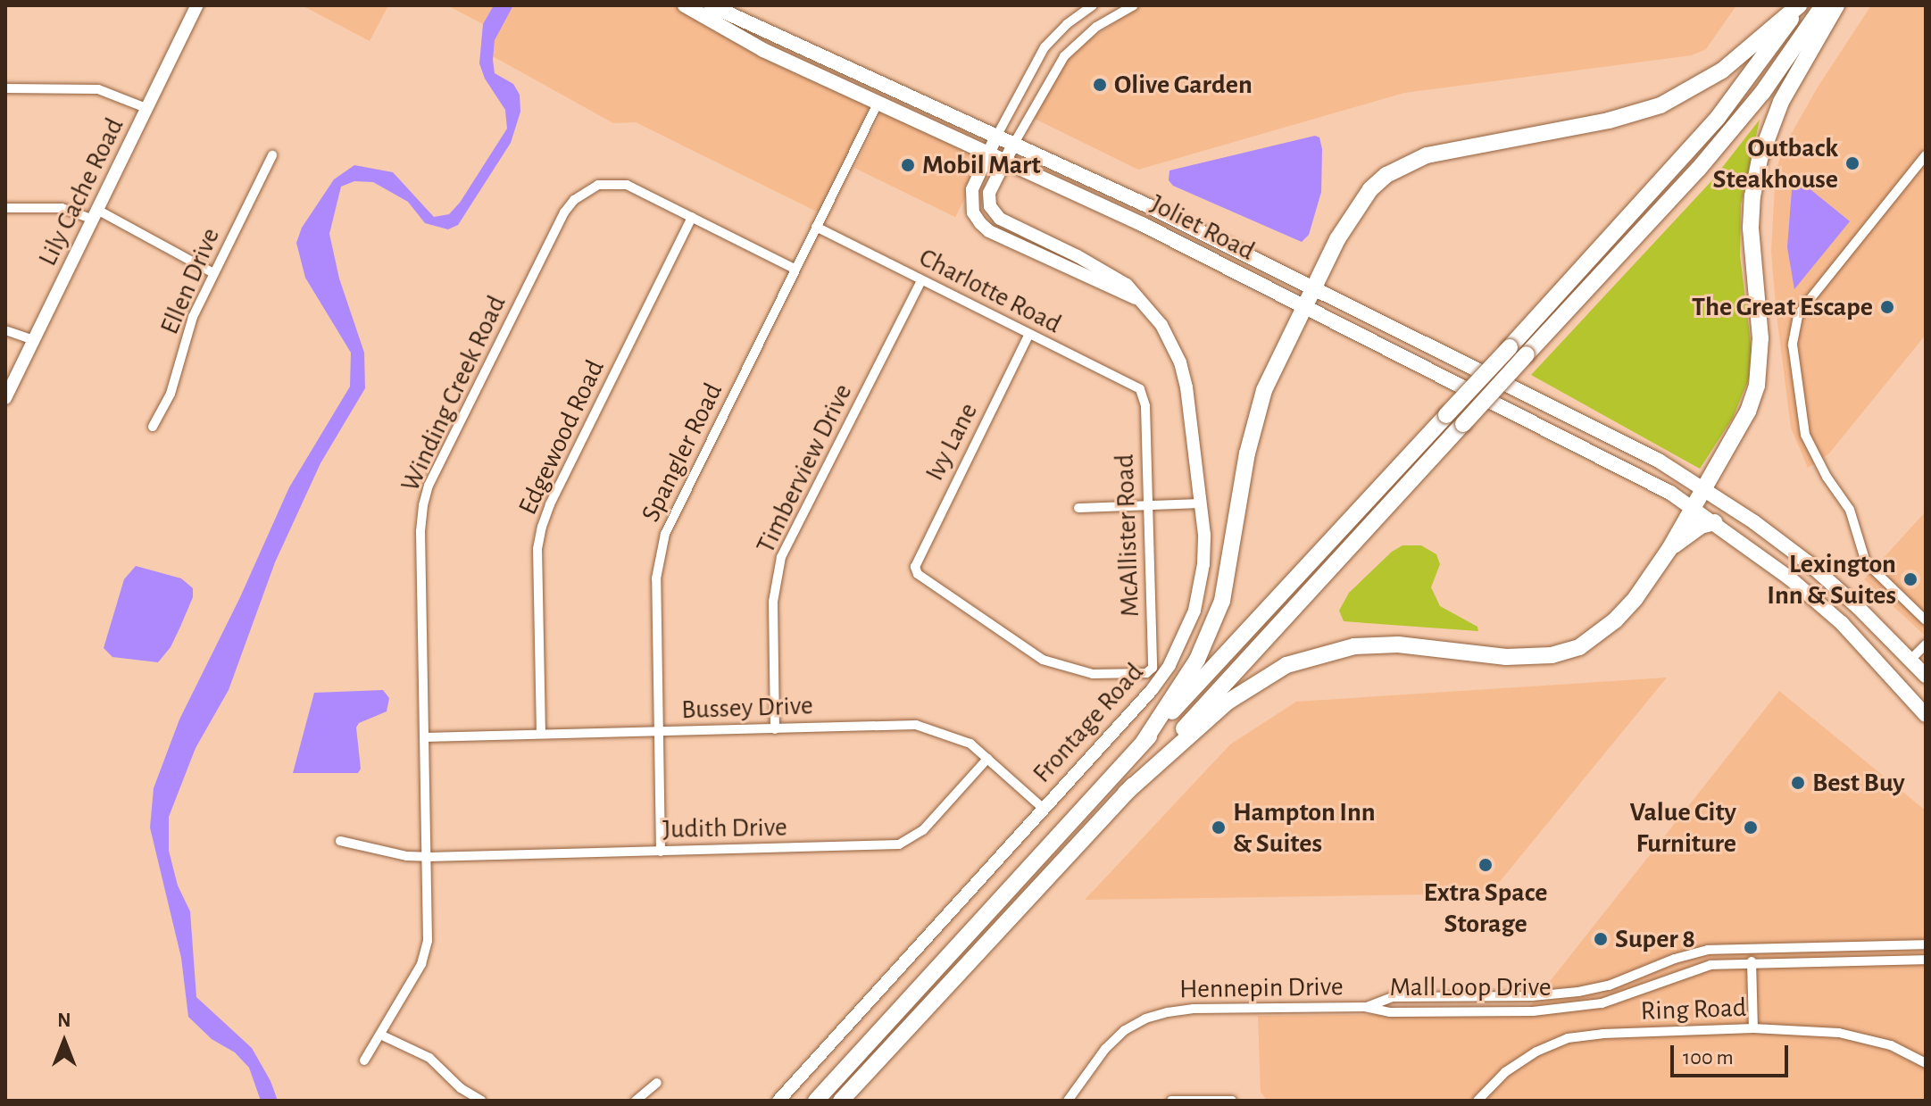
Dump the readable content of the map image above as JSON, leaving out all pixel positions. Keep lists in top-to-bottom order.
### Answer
{
  "streets": {
    "main road": ["Joliet Road"],
    "street": [
      "Lily Cache Road",
      "Ellen Drive",
      "Charlotte Road",
      "Winding Creek Road",
      "Edgewood Road",
      "Ivy Lane",
      "Spangler Road",
      "Timberview Drive",
      "McAllister Road",
      "Bussey Drive",
      "Frontage Road",
      "Judith Drive",
      "Mall Loop Drive",
      "Hennepin Drive",
      "Ring Road"
    ]
  },
  "crossings": [
    ["Joliet Road", "Spangler Road"],
    ["Joliet Road", "Frontage Road"],
    ["Charlotte Road", "Ivy Lane"],
    ["Charlotte Road", "Spangler Road"],
    ["Charlotte Road", "Timberview Drive"],
    ["Charlotte Road", "McAllister Road"],
    ["Winding Creek Road", "Edgewood Road"],
    ["Winding Creek Road", "Spangler Road"],
    ["Winding Creek Road", "Bussey Drive"],
    ["Winding Creek Road", "Judith Drive"],
    ["Edgewood Road", "Bussey Drive"],
    ["Ivy Lane", "McAllister Road"],
    ["Spangler Road", "Bussey Drive"],
    ["Spangler Road", "Judith Drive"],
    ["Timberview Drive", "Bussey Drive"],
    ["Bussey Drive", "Frontage Road"],
    ["Bussey Drive", "Judith Drive"],
    ["Mall Loop Drive", "Hennepin Drive"]
  ],
  "places": [
    "Olive Garden",
    "Outback Steakhouse",
    "Mobil Mart",
    "The Great Escape",
    "Lexington Inn & Suites",
    "Best Buy",
    "Hampton Inn & Suites",
    "Value City Furniture",
    "Extra Space Storage",
    "Super 8"
  ],
  "scale_bar": "100 m",
  "north": "top"
}
